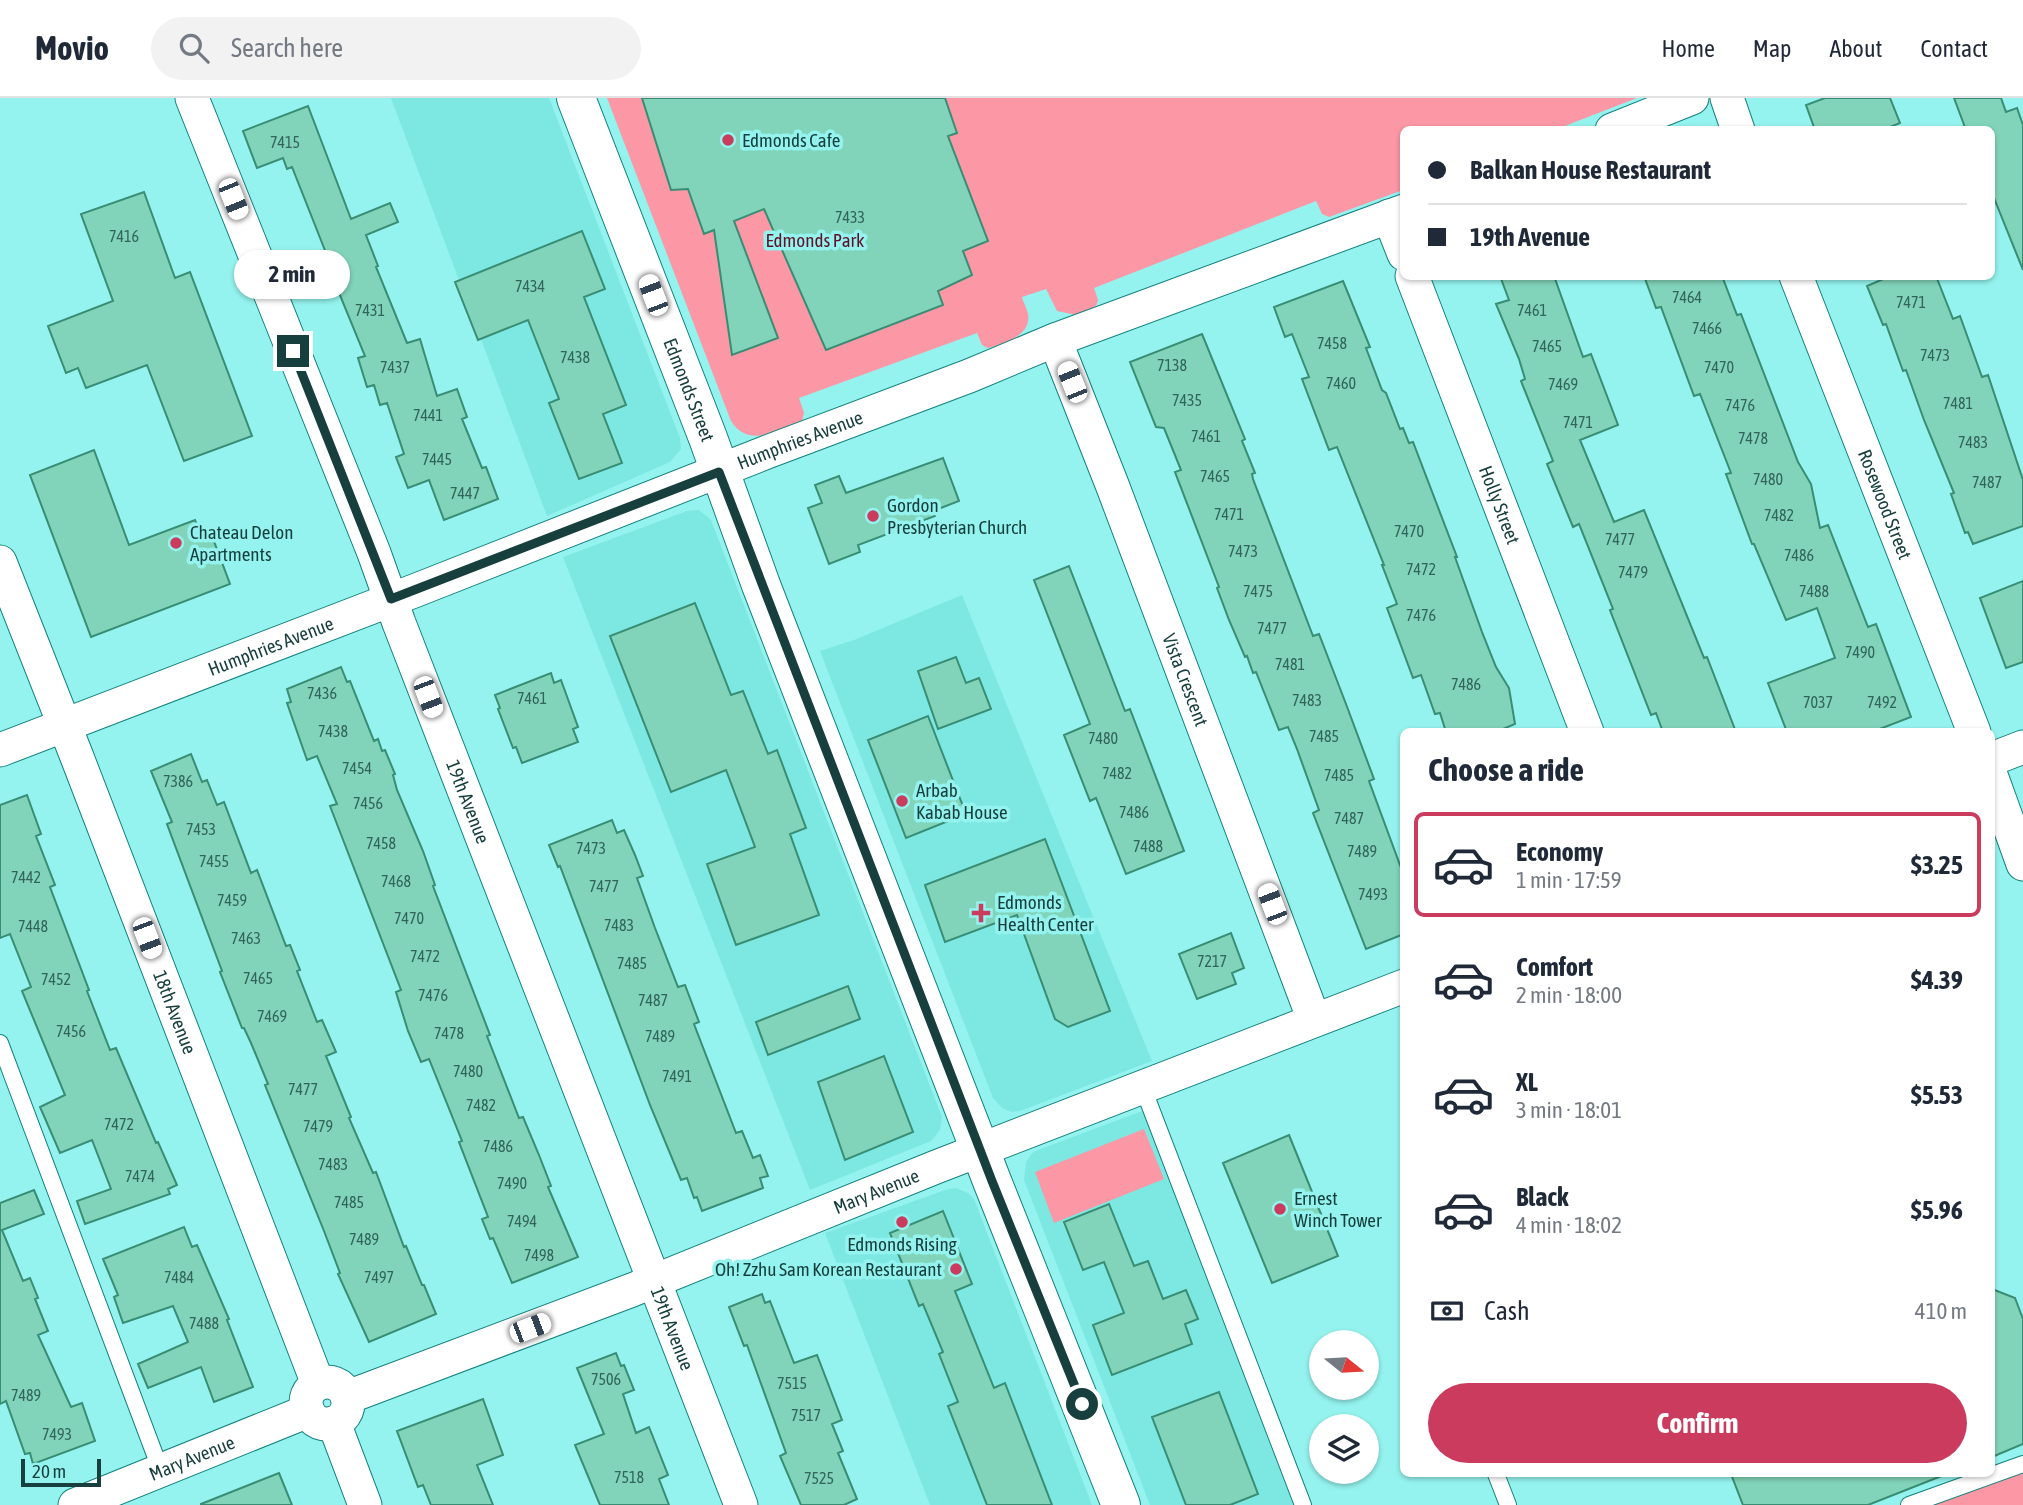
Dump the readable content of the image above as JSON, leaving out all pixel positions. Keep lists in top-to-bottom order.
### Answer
{
  "streets": {
    "street": [
      "Edmonds Street",
      "Humphries Avenue",
      "Holly Street",
      "Rosewood Street",
      "Vista Crescent",
      "19th Avenue",
      "18th Avenue",
      "Mary Avenue"
    ]
  },
  "crossings": [
    ["Edmonds Street", "Humphries Avenue"],
    ["Edmonds Street", "Mary Avenue"],
    ["Humphries Avenue", "Vista Crescent"],
    ["Humphries Avenue", "19th Avenue"],
    ["Humphries Avenue", "18th Avenue"],
    ["Vista Crescent", "Mary Avenue"],
    ["19th Avenue", "Mary Avenue"],
    ["18th Avenue", "Mary Avenue"]
  ],
  "parks": ["Edmonds Park"],
  "places": {
    "other": [
      "Edmonds Cafe",
      "Gordon Presbyterian Church",
      "Chateau Delon Apartments",
      "Arbab Kabab House",
      "Ernest Winch Tower",
      "Edmonds Rising",
      "Oh! Zzhu Sam Korean Restaurant"
    ],
    "health": ["Edmonds Health Center"]
  },
  "house_numbers": [
    "7415",
    "7433",
    "7416",
    "7434",
    "7464",
    "7471",
    "7431",
    "7461",
    "7466",
    "7458",
    "7465",
    "7473",
    "7438",
    "7138",
    "7437",
    "7470",
    "7460",
    "7469",
    "7435",
    "7481",
    "7476",
    "7441",
    "7471",
    "7461",
    "7478",
    "7483",
    "7445",
    "7465",
    "7480",
    "7487",
    "7447",
    "7471",
    "7482",
    "7470",
    "7477",
    "7473",
    "7486",
    "7472",
    "7479",
    "7475",
    "7488",
    "7476",
    "7477",
    "7490",
    "7481",
    "7486",
    "7436",
    "7461",
    "7483",
    "7037",
    "7492",
    "7438",
    "7485",
    "7480",
    "7454",
    "7482",
    "7485",
    "7386",
    "7456",
    "7486",
    "7487",
    "7453",
    "7458",
    "7488",
    "7473",
    "7489",
    "7455",
    "7442",
    "7468",
    "7477",
    "7493",
    "7459",
    "7470",
    "7483",
    "7448",
    "7463",
    "7472",
    "7217",
    "7485",
    "7465",
    "7452",
    "7476",
    "7487",
    "7469",
    "7456",
    "7478",
    "7489",
    "7480",
    "7491",
    "7477",
    "7482",
    "7472",
    "7479",
    "7486",
    "7483",
    "7474",
    "7490",
    "7485",
    "7494",
    "7489",
    "7498",
    "7484",
    "7497",
    "7488",
    "7506",
    "7515",
    "7489",
    "7517",
    "7493",
    "7518",
    "7525"
  ],
  "scale_bar": "20 m",
  "north": "right",
  "page": {
    "header": "Movio",
    "search": "Search here",
    "nav": [
      "Home",
      "Map",
      "About",
      "Contact"
    ],
    "banner": ["Balkan House Restaurant", "19th Avenue"],
    "bubble": "2 min",
    "heading": "Choose a ride",
    "list": [
      {
        "name": "Economy",
        "note": "1 min · 17:59",
        "value": "$3.25"
      },
      {
        "name": "Comfort",
        "note": "2 min · 18:00",
        "value": "$4.39"
      },
      {
        "name": "XL",
        "note": "3 min · 18:01",
        "value": "$5.53"
      },
      {
        "name": "Black",
        "note": "4 min · 18:02",
        "value": "$5.96"
      }
    ],
    "pay": ["Cash", "410 m"],
    "buttons": "Confirm",
    "scale": "20 m"
  }
}
